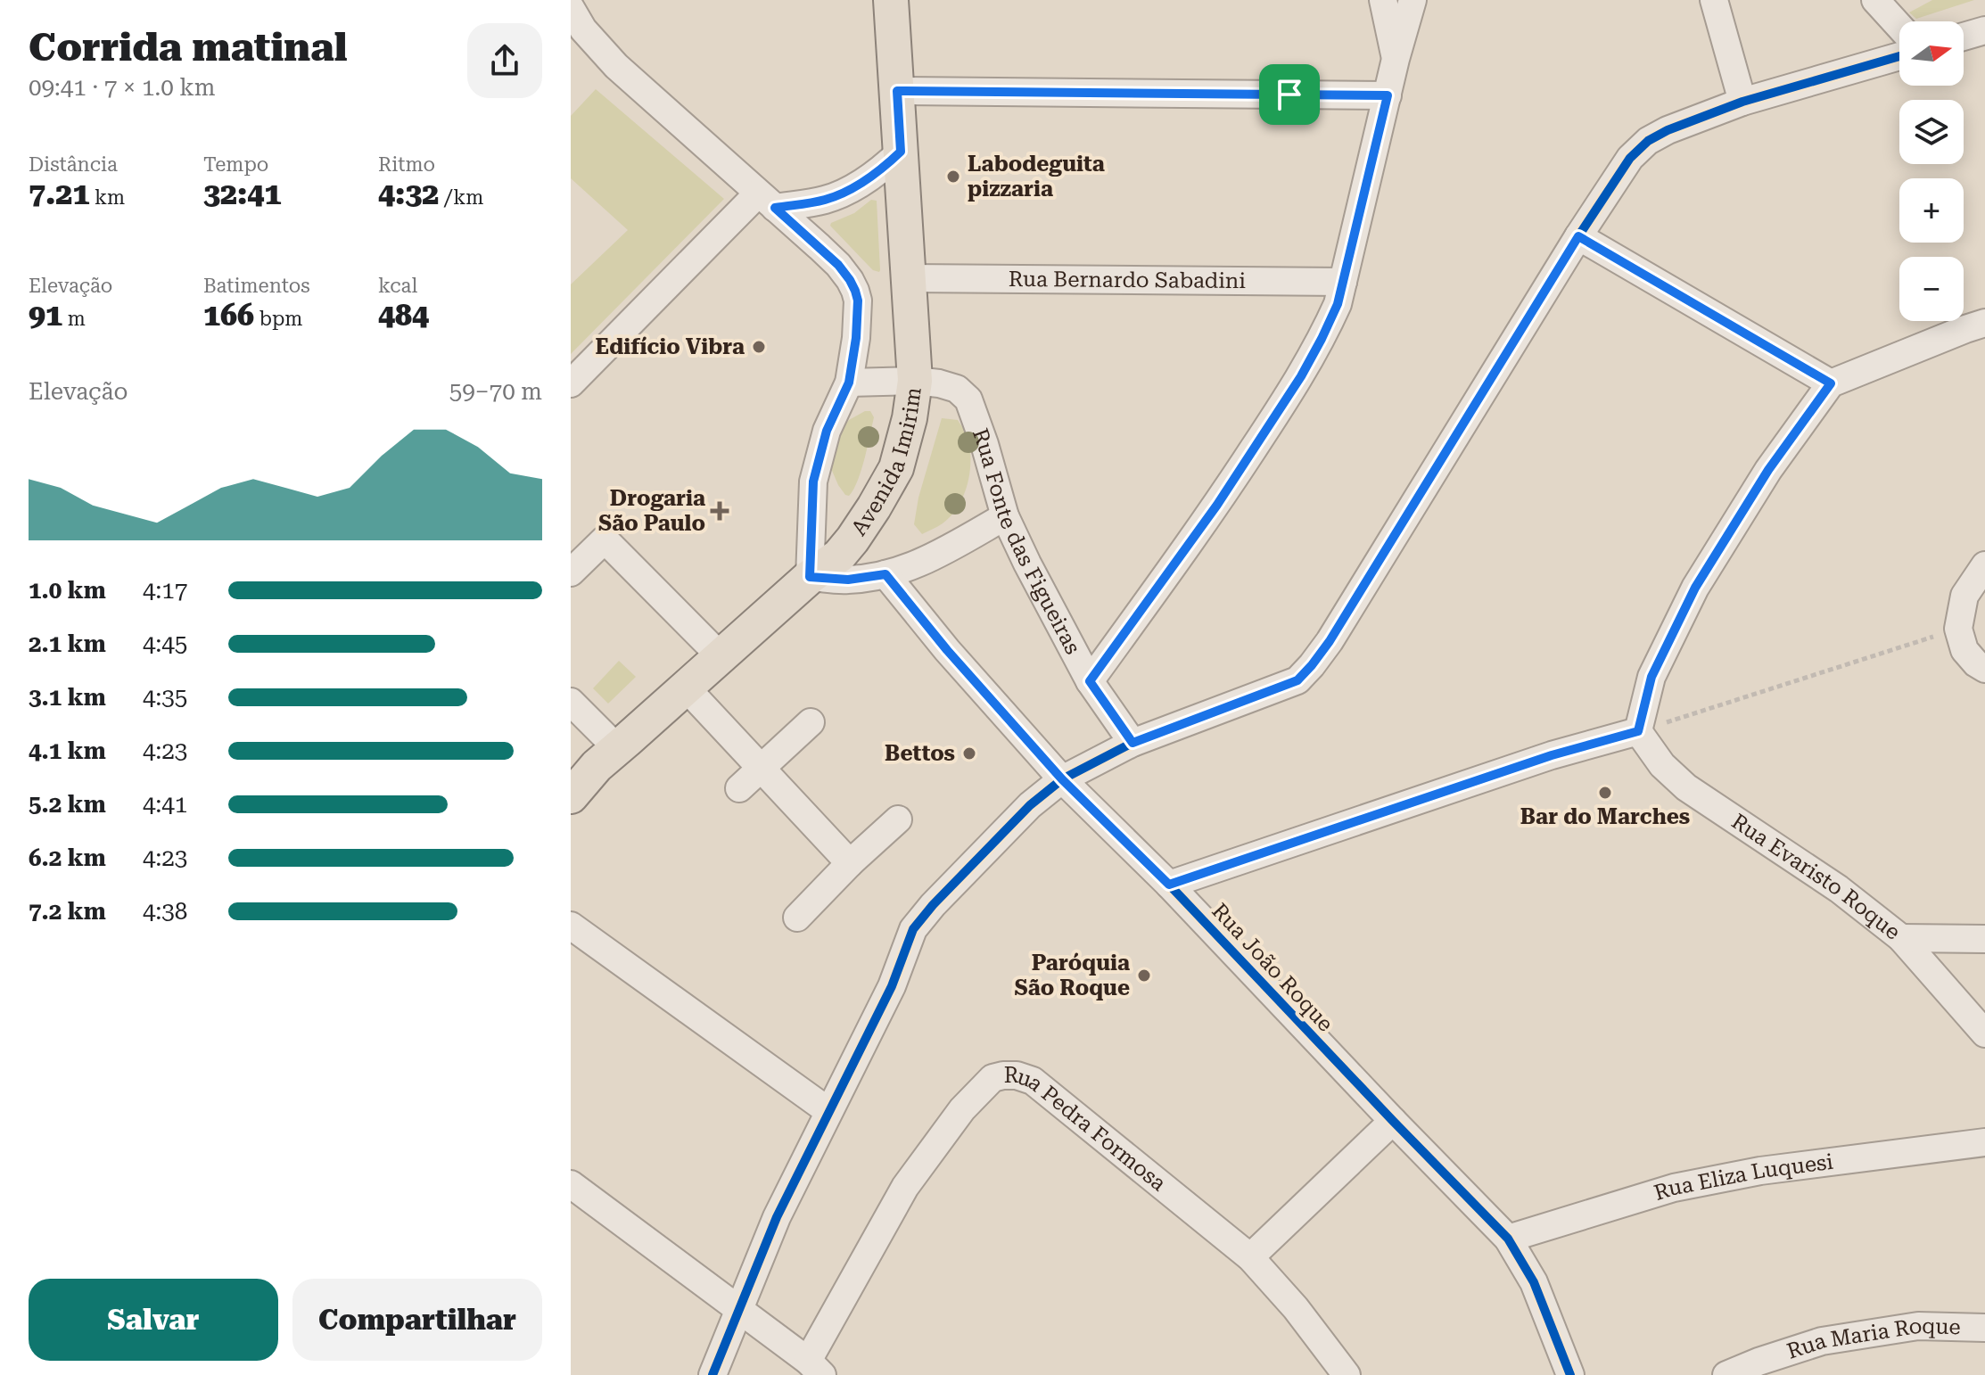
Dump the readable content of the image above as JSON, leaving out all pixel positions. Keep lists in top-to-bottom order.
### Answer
{
  "streets": {
    "main road": ["Avenida Imirim"],
    "street": [
      "Rua Bernardo Sabadini",
      "Rua Fonte das Figueiras",
      "Rua Evaristo Roque",
      "Rua João Roque",
      "Rua Pedra Formosa",
      "Rua Eliza Luquesi",
      "Rua Maria Roque"
    ]
  },
  "crossings": [
    ["Rua Bernardo Sabadini", "Avenida Imirim"],
    ["Rua Bernardo Sabadini", "Rua Fonte das Figueiras"],
    ["Avenida Imirim", "Rua Fonte das Figueiras"],
    ["Rua João Roque", "Rua Eliza Luquesi"]
  ],
  "places": {
    "other": [
      "Labodeguita pizzaria",
      "Edifício Vibra",
      "Bettos",
      "Bar do Marches",
      "Paróquia São Roque"
    ],
    "health": ["Drogaria São Paulo"]
  },
  "north": "right",
  "page": {
    "heading": ["Corrida matinal", "09:41 · 7 × 1.0 km"],
    "map_buttons": ["+", "−"],
    "stats": [
      ["Distância", "7.21 km"],
      ["Tempo", "32:41"],
      ["Ritmo", "4:32 /km"],
      ["Elevação", "91 m"],
      ["Batimentos", "166 bpm"],
      ["kcal", "484"]
    ],
    "chart": ["Elevação", "59–70 m"],
    "list": [
      {
        "name": "1.0 km",
        "note": "4:17"
      },
      {
        "name": "2.1 km",
        "note": "4:45"
      },
      {
        "name": "3.1 km",
        "note": "4:35"
      },
      {
        "name": "4.1 km",
        "note": "4:23"
      },
      {
        "name": "5.2 km",
        "note": "4:41"
      },
      {
        "name": "6.2 km",
        "note": "4:23"
      },
      {
        "name": "7.2 km",
        "note": "4:38"
      }
    ],
    "buttons": ["Salvar", "Compartilhar"]
  }
}
